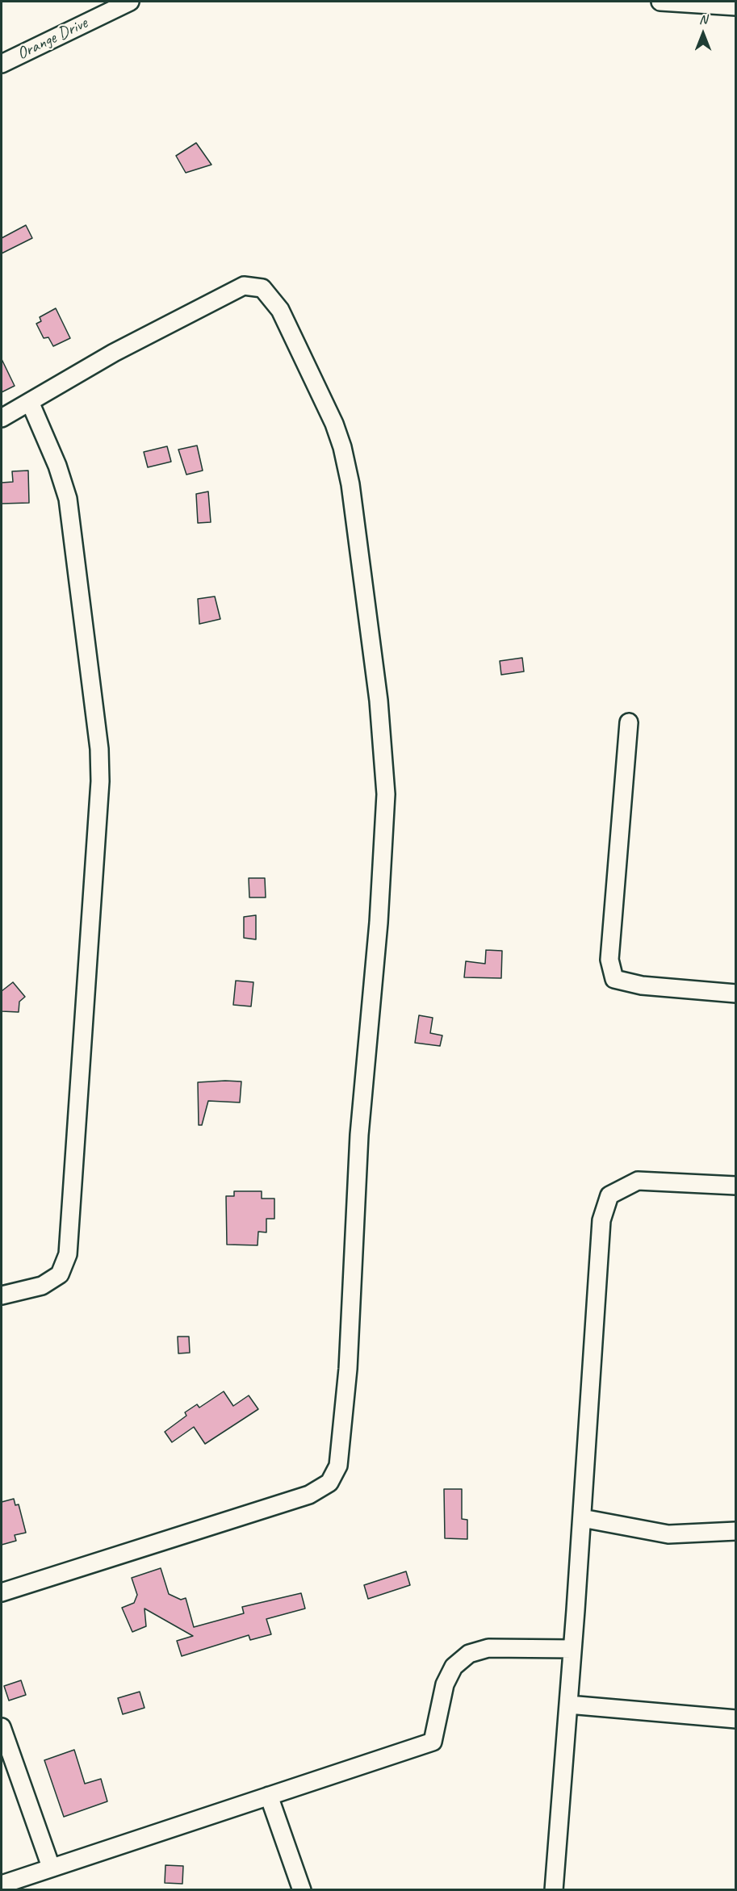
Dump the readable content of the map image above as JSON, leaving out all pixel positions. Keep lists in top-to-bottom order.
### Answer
{
  "streets": {
    "street": ["Orange Drive"]
  },
  "north": "top"
}
